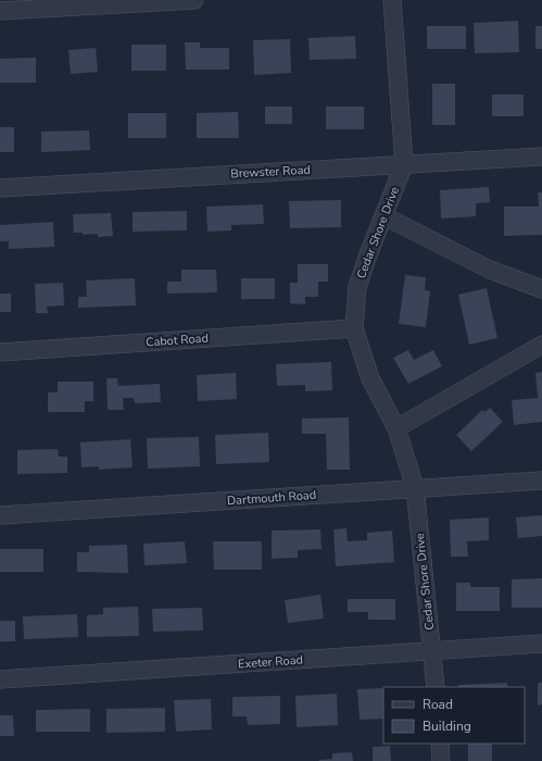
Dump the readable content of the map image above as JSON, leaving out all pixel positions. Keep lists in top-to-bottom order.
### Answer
{
  "streets": {
    "street": [
      "Brewster Road",
      "Cedar Shore Drive",
      "Cabot Road",
      "Dartmouth Road",
      "Exeter Road"
    ]
  },
  "crossings": [
    ["Brewster Road", "Cedar Shore Drive"],
    ["Cedar Shore Drive", "Cabot Road"],
    ["Cedar Shore Drive", "Dartmouth Road"],
    ["Cedar Shore Drive", "Exeter Road"]
  ],
  "legend": ["Road", "Building"]
}
